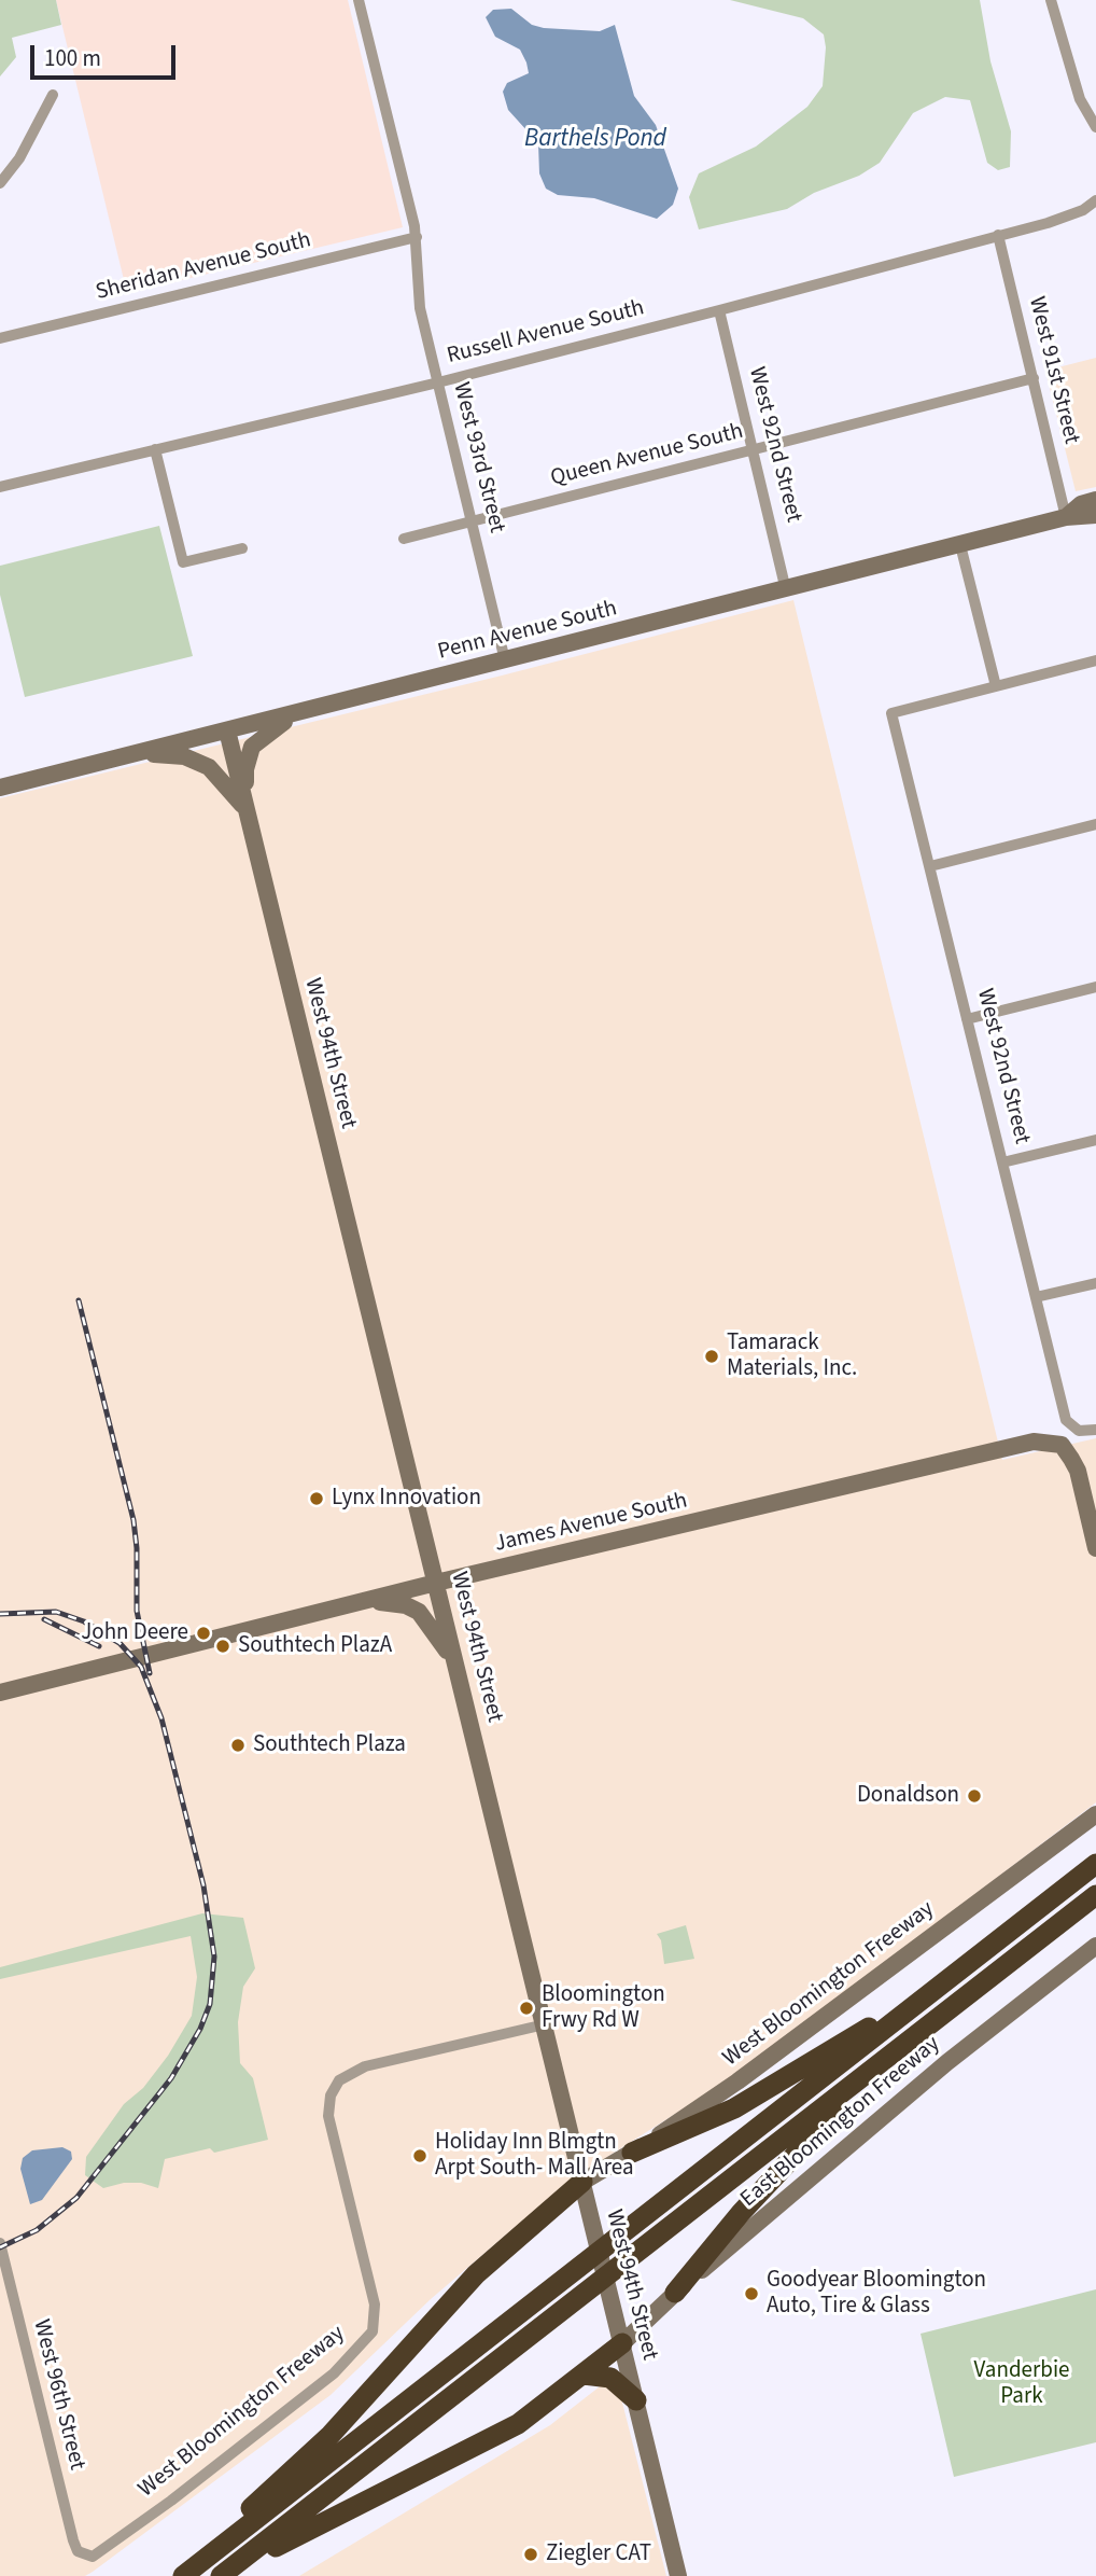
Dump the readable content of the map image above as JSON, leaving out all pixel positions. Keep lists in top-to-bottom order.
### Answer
{
  "streets": {
    "street": [
      "Sheridan Avenue South",
      "Russell Avenue South",
      "West 91st Street",
      "West 92nd Street",
      "Queen Avenue South",
      "West 93rd Street",
      "Penn Avenue South",
      "West 94th Street",
      "James Avenue South",
      "West Bloomington Freeway",
      "East Bloomington Freeway",
      "West 96th Street"
    ]
  },
  "crossings": [
    ["Sheridan Avenue South", "West 93rd Street"],
    ["Russell Avenue South", "West 91st Street"],
    ["Russell Avenue South", "West 92nd Street"],
    ["Russell Avenue South", "West 93rd Street"],
    ["West 91st Street", "Queen Avenue South"],
    ["West 91st Street", "Penn Avenue South"],
    ["West 92nd Street", "Queen Avenue South"],
    ["West 92nd Street", "Penn Avenue South"],
    ["Queen Avenue South", "West 93rd Street"],
    ["West 93rd Street", "Penn Avenue South"],
    ["Penn Avenue South", "West 94th Street"],
    ["West 94th Street", "James Avenue South"],
    ["West 94th Street", "West Bloomington Freeway"],
    ["West 94th Street", "East Bloomington Freeway"],
    ["West Bloomington Freeway", "West 96th Street"]
  ],
  "water": ["Barthels Pond"],
  "parks": ["Vanderbie Park"],
  "places": [
    "Tamarack Materials, Inc.",
    "Lynx Innovation",
    "John Deere",
    "Southtech PlazA",
    "Southtech Plaza",
    "Donaldson",
    "Bloomington Frwy Rd W",
    "Holiday Inn Blmgtn Arpt South- Mall Area",
    "Goodyear Bloomington Auto, Tire & Glass",
    "Ziegler CAT"
  ],
  "scale_bar": "100 m"
}
